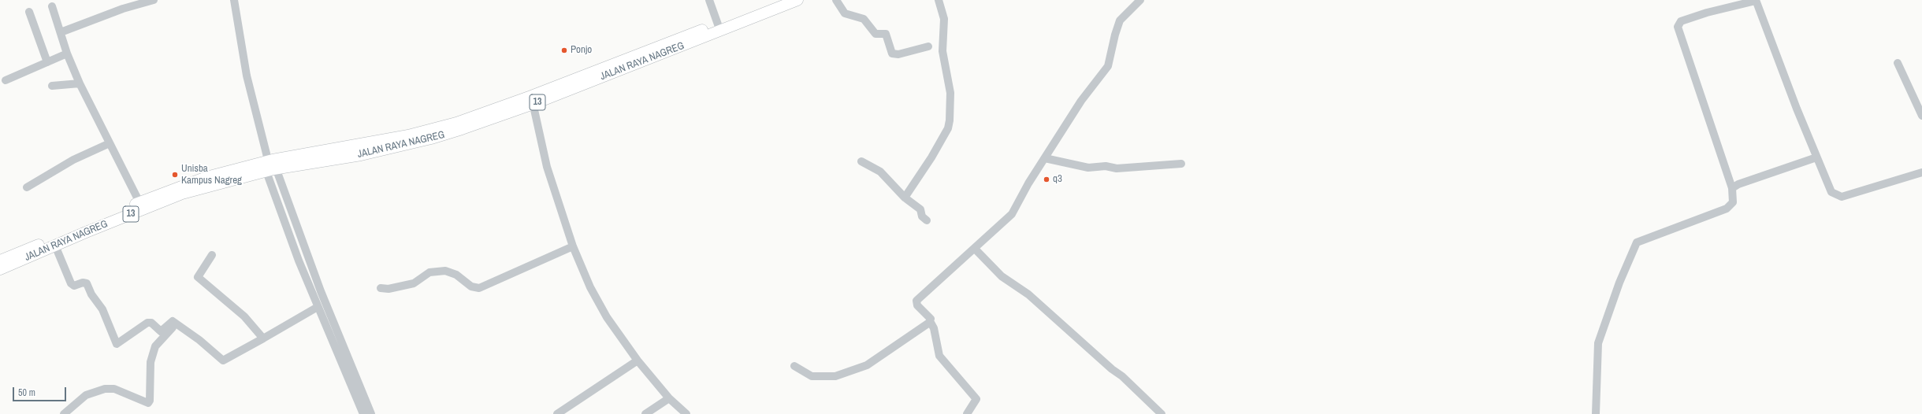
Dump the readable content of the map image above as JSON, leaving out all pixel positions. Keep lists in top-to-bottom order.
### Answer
{
  "streets": {
    "highway": ["JALAN RAYA NAGREG", "13"]
  },
  "places": ["Ponjo", "Unisba Kampus Nagreg", "q3"],
  "scale_bar": "50 m"
}
